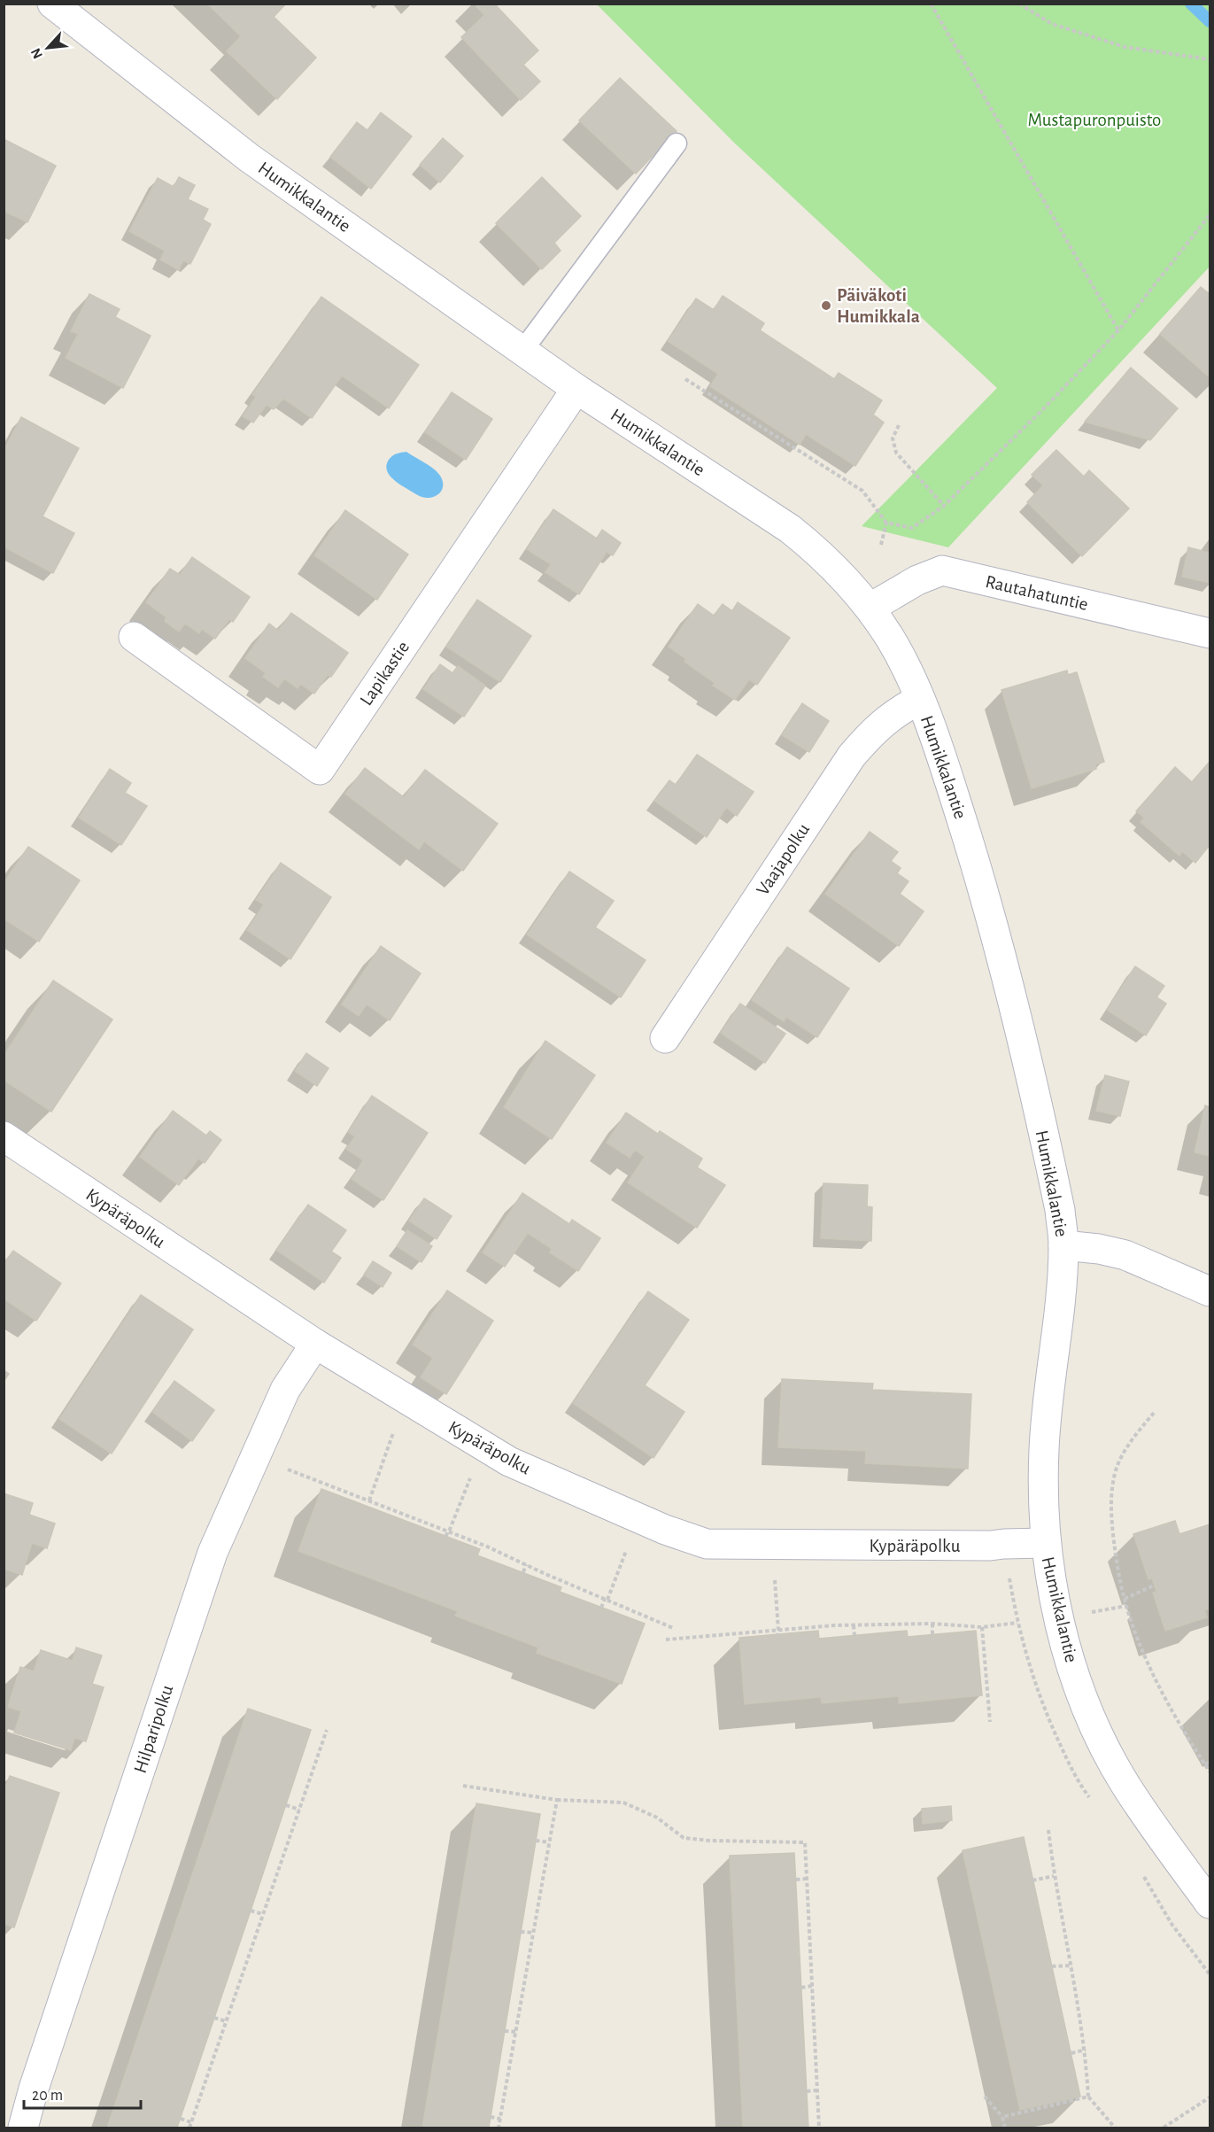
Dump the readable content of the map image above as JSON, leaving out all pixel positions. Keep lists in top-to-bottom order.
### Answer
{
  "streets": {
    "street": [
      "Humikkalantie",
      "Rautahatuntie",
      "Lapikastie",
      "Vaajapolku",
      "Kypäräpolku",
      "Hilparipolku"
    ]
  },
  "crossings": [
    ["Humikkalantie", "Rautahatuntie"],
    ["Humikkalantie", "Lapikastie"],
    ["Humikkalantie", "Vaajapolku"],
    ["Humikkalantie", "Kypäräpolku"],
    ["Kypäräpolku", "Hilparipolku"]
  ],
  "parks": ["Mustapuronpuisto"],
  "places": ["Päiväkoti Humikkala"],
  "scale_bar": "20 m",
  "north": "bottom left"
}
